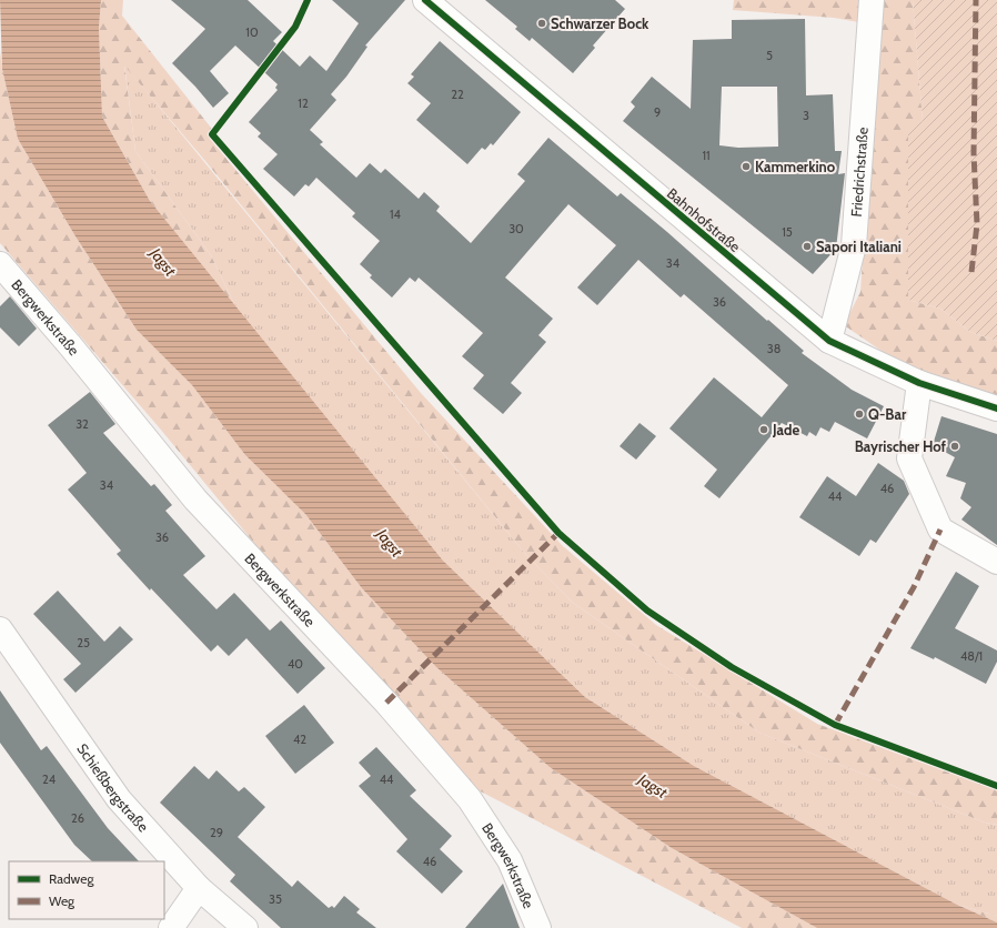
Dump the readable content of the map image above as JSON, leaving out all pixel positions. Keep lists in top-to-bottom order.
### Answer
{
  "streets": {
    "street": [
      "Friedrichstraße",
      "Bahnhofstraße",
      "Bergwerkstraße",
      "Schießbergstraße"
    ]
  },
  "crossings": [
    ["Friedrichstraße", "Bahnhofstraße"]
  ],
  "water": ["Jagst"],
  "places": [
    "Schwarzer Bock",
    "Kammerkino",
    "Sapori Italiani",
    "Q-Bar",
    "Jade",
    "Bayrischer Hof"
  ],
  "house_numbers": [
    "10",
    "5",
    "22",
    "12",
    "9",
    "3",
    "11",
    "14",
    "30",
    "15",
    "34",
    "36",
    "38",
    "32",
    "34",
    "46",
    "44",
    "36",
    "25",
    "48/1",
    "40",
    "42",
    "24",
    "44",
    "26",
    "29",
    "46",
    "35"
  ],
  "legend": ["Radweg", "Weg"]
}
